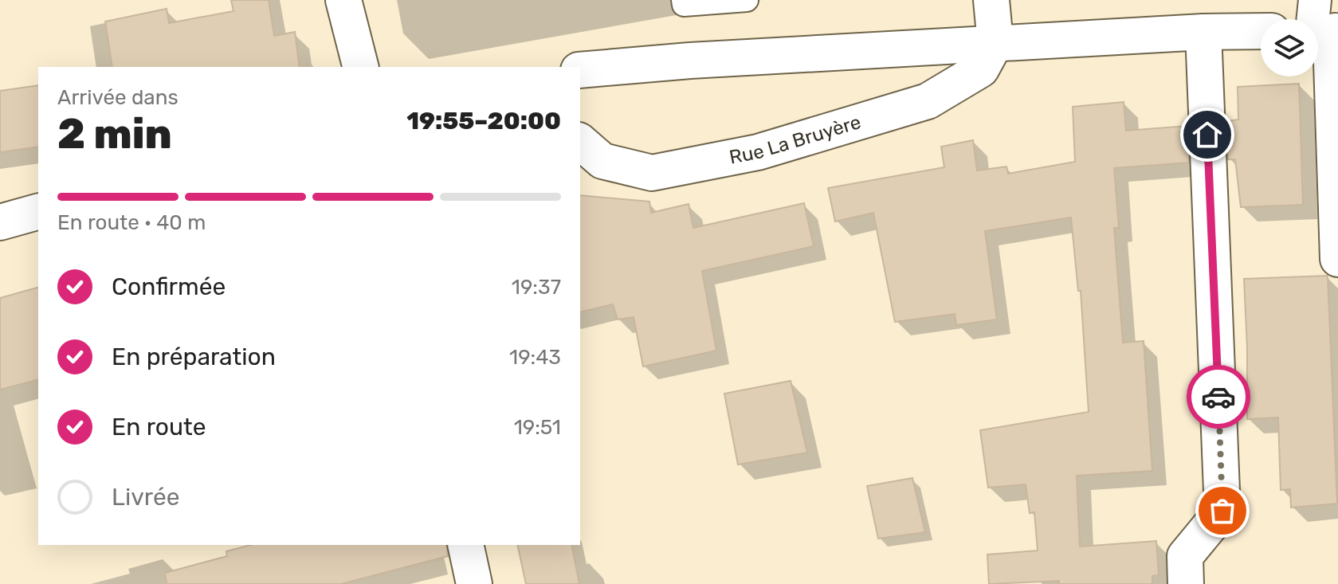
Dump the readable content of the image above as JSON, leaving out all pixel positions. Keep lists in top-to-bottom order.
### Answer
{
  "streets": {
    "street": ["Rue La Bruyère"]
  },
  "page": {
    "heading": ["2 min", "Arrivée dans", "19:55–20:00"],
    "bar": "En route · 40 m",
    "list": [
      ["Confirmée", "19:37"],
      ["En préparation", "19:43"],
      ["En route", "19:51"],
      "Livrée"
    ]
  }
}
